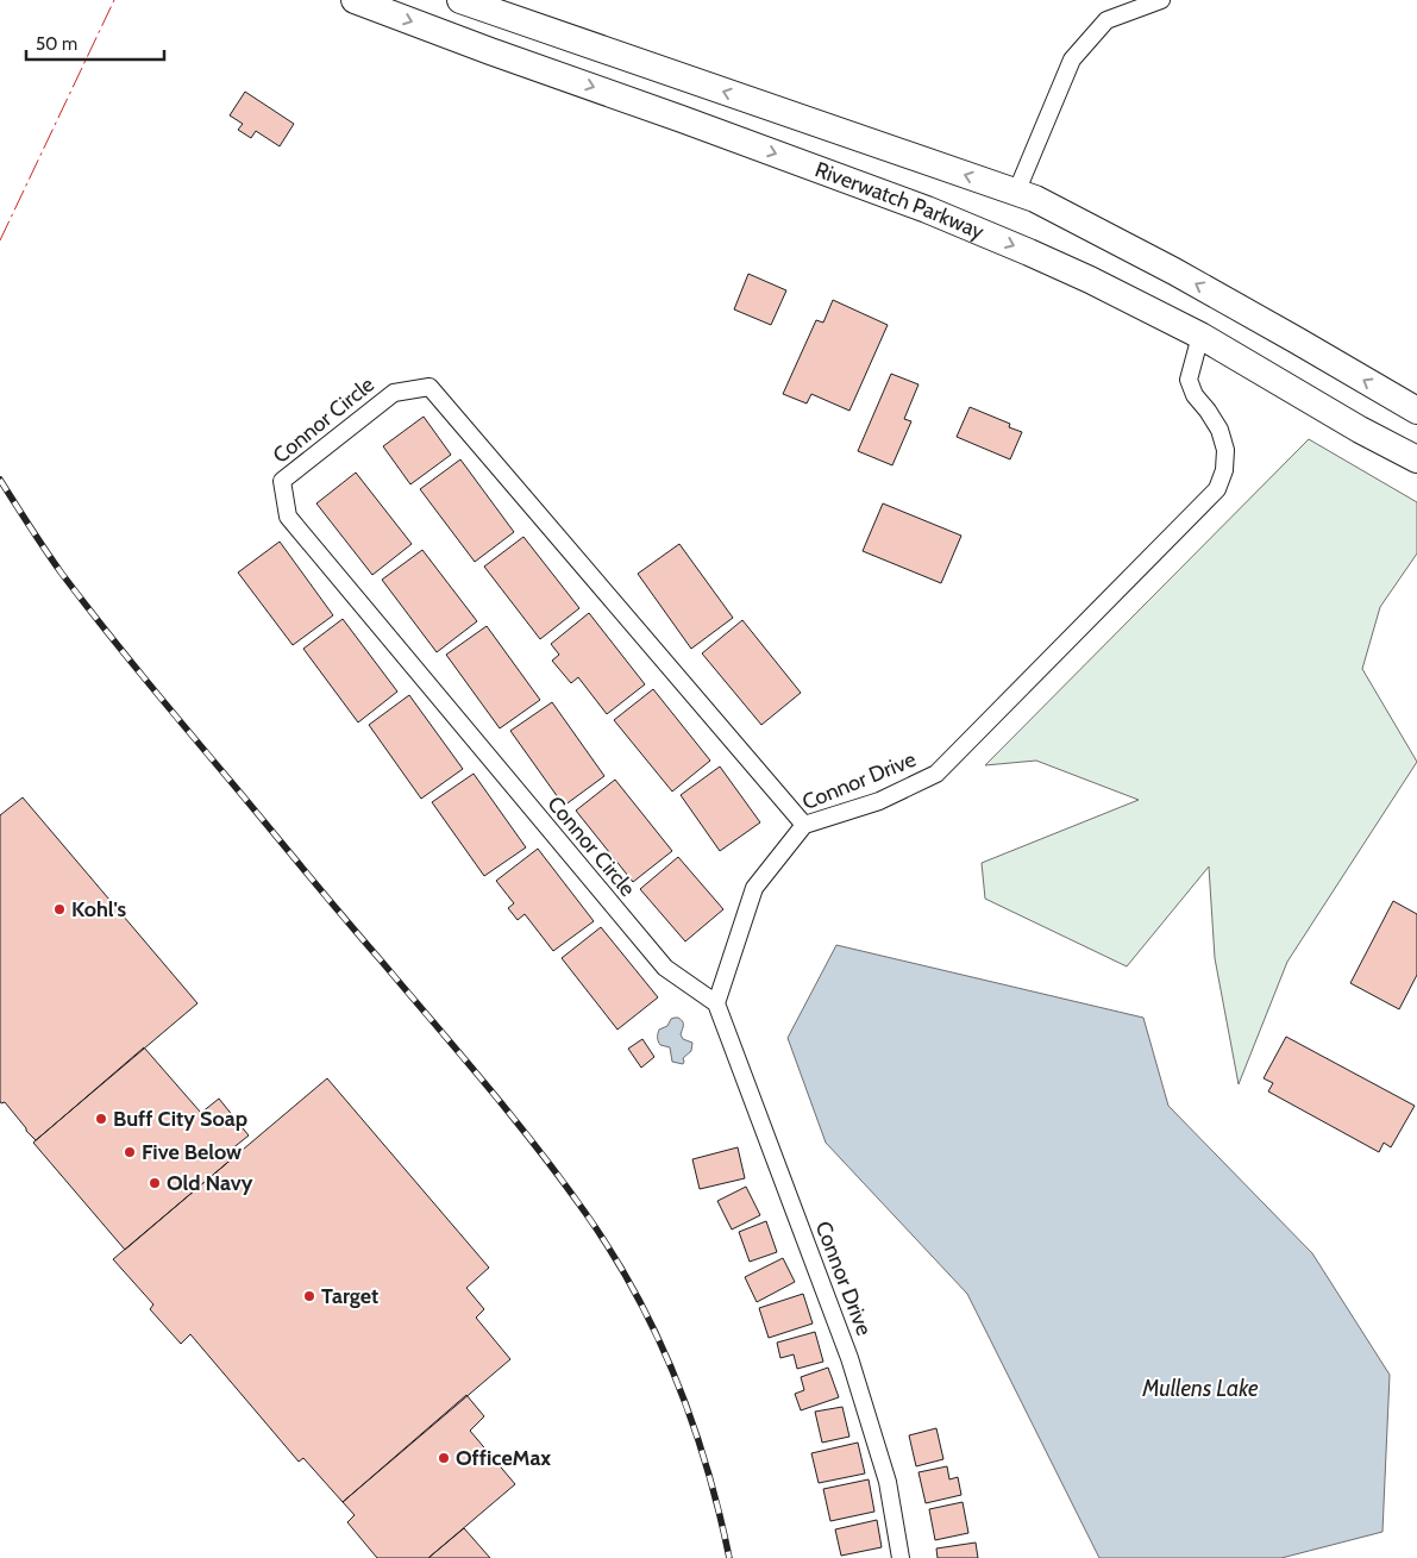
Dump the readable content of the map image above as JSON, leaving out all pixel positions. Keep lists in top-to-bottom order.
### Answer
{
  "streets": {
    "main road": ["Riverwatch Parkway"],
    "street": ["Connor Circle", "Connor Drive"]
  },
  "crossings": [
    ["Riverwatch Parkway", "Connor Drive"],
    ["Connor Circle", "Connor Drive"]
  ],
  "water": ["Mullens Lake"],
  "places": [
    "Kohl's",
    "Buff City Soap",
    "Five Below",
    "Old Navy",
    "Target",
    "OfficeMax"
  ],
  "scale_bar": "50 m"
}
